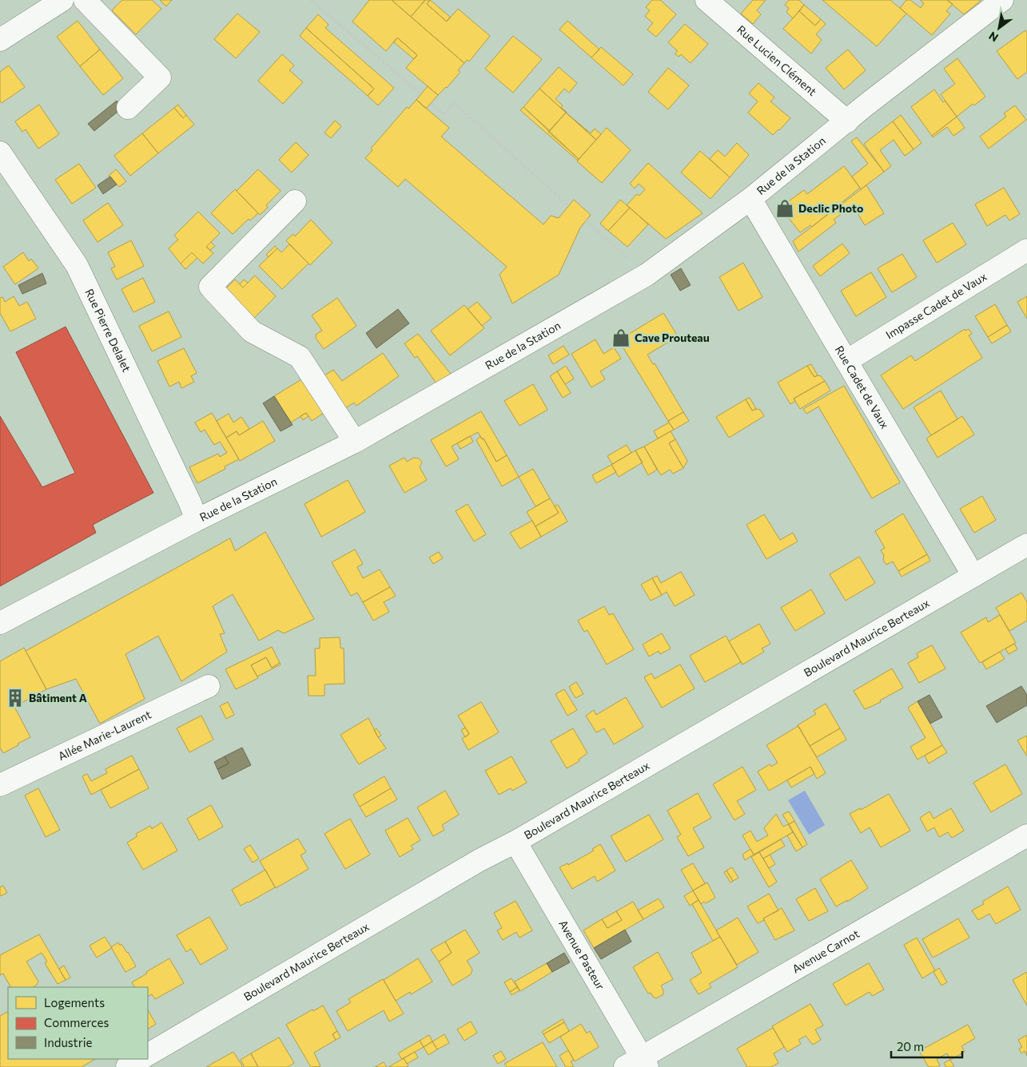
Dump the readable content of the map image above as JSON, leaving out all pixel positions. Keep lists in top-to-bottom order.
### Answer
{
  "streets": {
    "street": [
      "Rue Lucien Clément",
      "Rue de la Station",
      "Impasse Cadet de Vaux",
      "Rue Pierre Delalet",
      "Rue Cadet de Vaux",
      "Boulevard Maurice Berteaux",
      "Allée Marie-Laurent",
      "Avenue Carnot",
      "Avenue Pasteur"
    ]
  },
  "crossings": [
    ["Rue Lucien Clément", "Rue de la Station"],
    ["Rue de la Station", "Rue Pierre Delalet"],
    ["Rue de la Station", "Rue Cadet de Vaux"],
    ["Impasse Cadet de Vaux", "Rue Cadet de Vaux"],
    ["Rue Cadet de Vaux", "Boulevard Maurice Berteaux"],
    ["Boulevard Maurice Berteaux", "Avenue Pasteur"],
    ["Avenue Carnot", "Avenue Pasteur"]
  ],
  "places": {
    "shop": ["Declic Photo", "Cave Prouteau"],
    "building": ["Bâtiment A"]
  },
  "legend": ["Logements", "Commerces", "Industrie"],
  "scale_bar": "20 m",
  "north": "bottom left"
}
